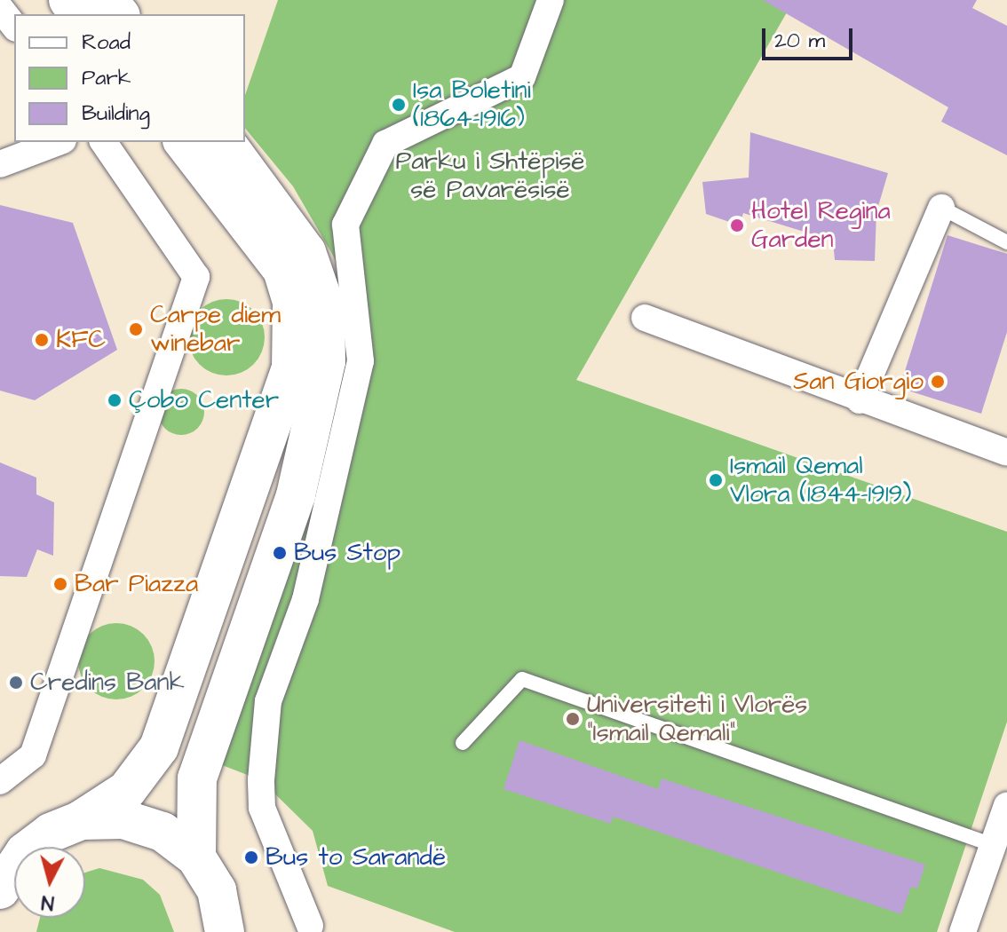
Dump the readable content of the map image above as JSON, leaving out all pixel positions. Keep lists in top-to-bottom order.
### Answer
{
  "parks": ["Parku i Shtëpisë së Pavarësisë"],
  "places": [
    "Isa Boletini (1864-1916)",
    "Hotel Regina Garden",
    "Carpe diem winebar",
    "KFC",
    "San Giorgio",
    "Çobo Center",
    "Ismail Qemal Vlora (1844-1919)",
    "Bus Stop",
    "Bar Piazza",
    "Credins Bank",
    "Universiteti i Vlorës \"Ismail Qemali\"",
    "Bus to Sarandë"
  ],
  "legend": ["Road", "Park", "Building"],
  "scale_bar": "20 m",
  "north": "bottom"
}
